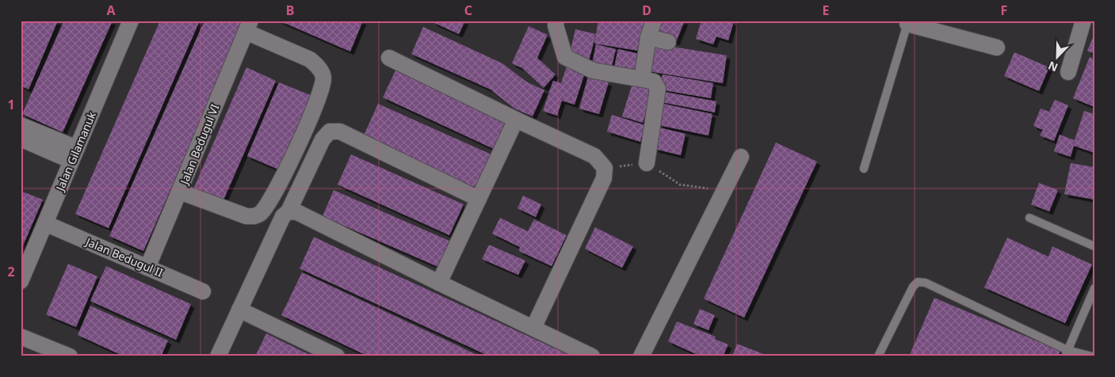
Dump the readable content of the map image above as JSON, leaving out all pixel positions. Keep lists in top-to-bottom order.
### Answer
{
  "streets": {
    "street": ["Jalan Bedugul VI", "Jalan Gilamanuk", "Jalan Bedugul II"]
  },
  "crossings": [
    ["Jalan Bedugul VI", "Jalan Bedugul II"],
    ["Jalan Gilamanuk", "Jalan Bedugul II"]
  ],
  "north": "bottom left",
  "grid": {
    "columns": [
      "A",
      "B",
      "C",
      "D",
      "E",
      "F"
    ],
    "rows": ["1", "2"]
  }
}
